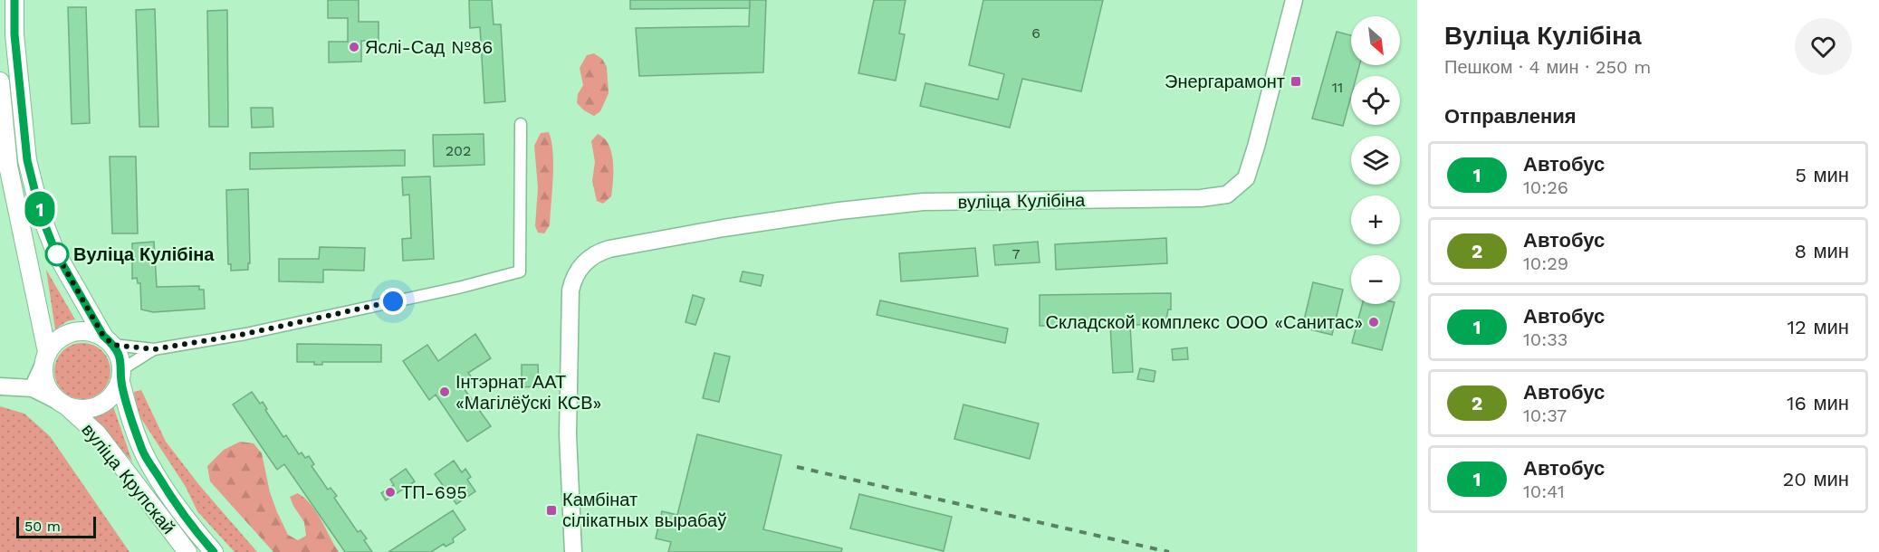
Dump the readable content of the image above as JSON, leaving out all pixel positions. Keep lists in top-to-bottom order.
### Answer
{
  "streets": {
    "main road": ["вуліца Кулібіна", "вуліца Крупскай"]
  },
  "places": {
    "other": [
      "Яслі-Сад №86",
      "Вуліца Кулібіна",
      "Складской комплекс ООО «Санитас»",
      "Інтэрнат ААТ «Магілёўскі КСВ»",
      "ТП-695"
    ],
    "transit": ["Энергарамонт", "Камбінат сілікатных вырабаў"]
  },
  "lines": ["bus line 1"],
  "house_numbers": [
    "6",
    "11",
    "202",
    "7"
  ],
  "scale_bar": "50 m",
  "north": "bottom right",
  "page": {
    "on_map": "1",
    "heading": [
      ["Вуліца Кулібіна", "Пешком · 4 мин · 250 m"],
      "Отправления"
    ],
    "map_buttons": ["+", "−"],
    "list": [
      {
        "mark": "1",
        "name": "Автобус",
        "note": "10:26",
        "value": "5 мин"
      },
      {
        "mark": "2",
        "name": "Автобус",
        "note": "10:29",
        "value": "8 мин"
      },
      {
        "mark": "1",
        "name": "Автобус",
        "note": "10:33",
        "value": "12 мин"
      },
      {
        "mark": "2",
        "name": "Автобус",
        "note": "10:37",
        "value": "16 мин"
      },
      {
        "mark": "1",
        "name": "Автобус",
        "note": "10:41",
        "value": "20 мин"
      }
    ],
    "scale": "50 m"
  }
}
